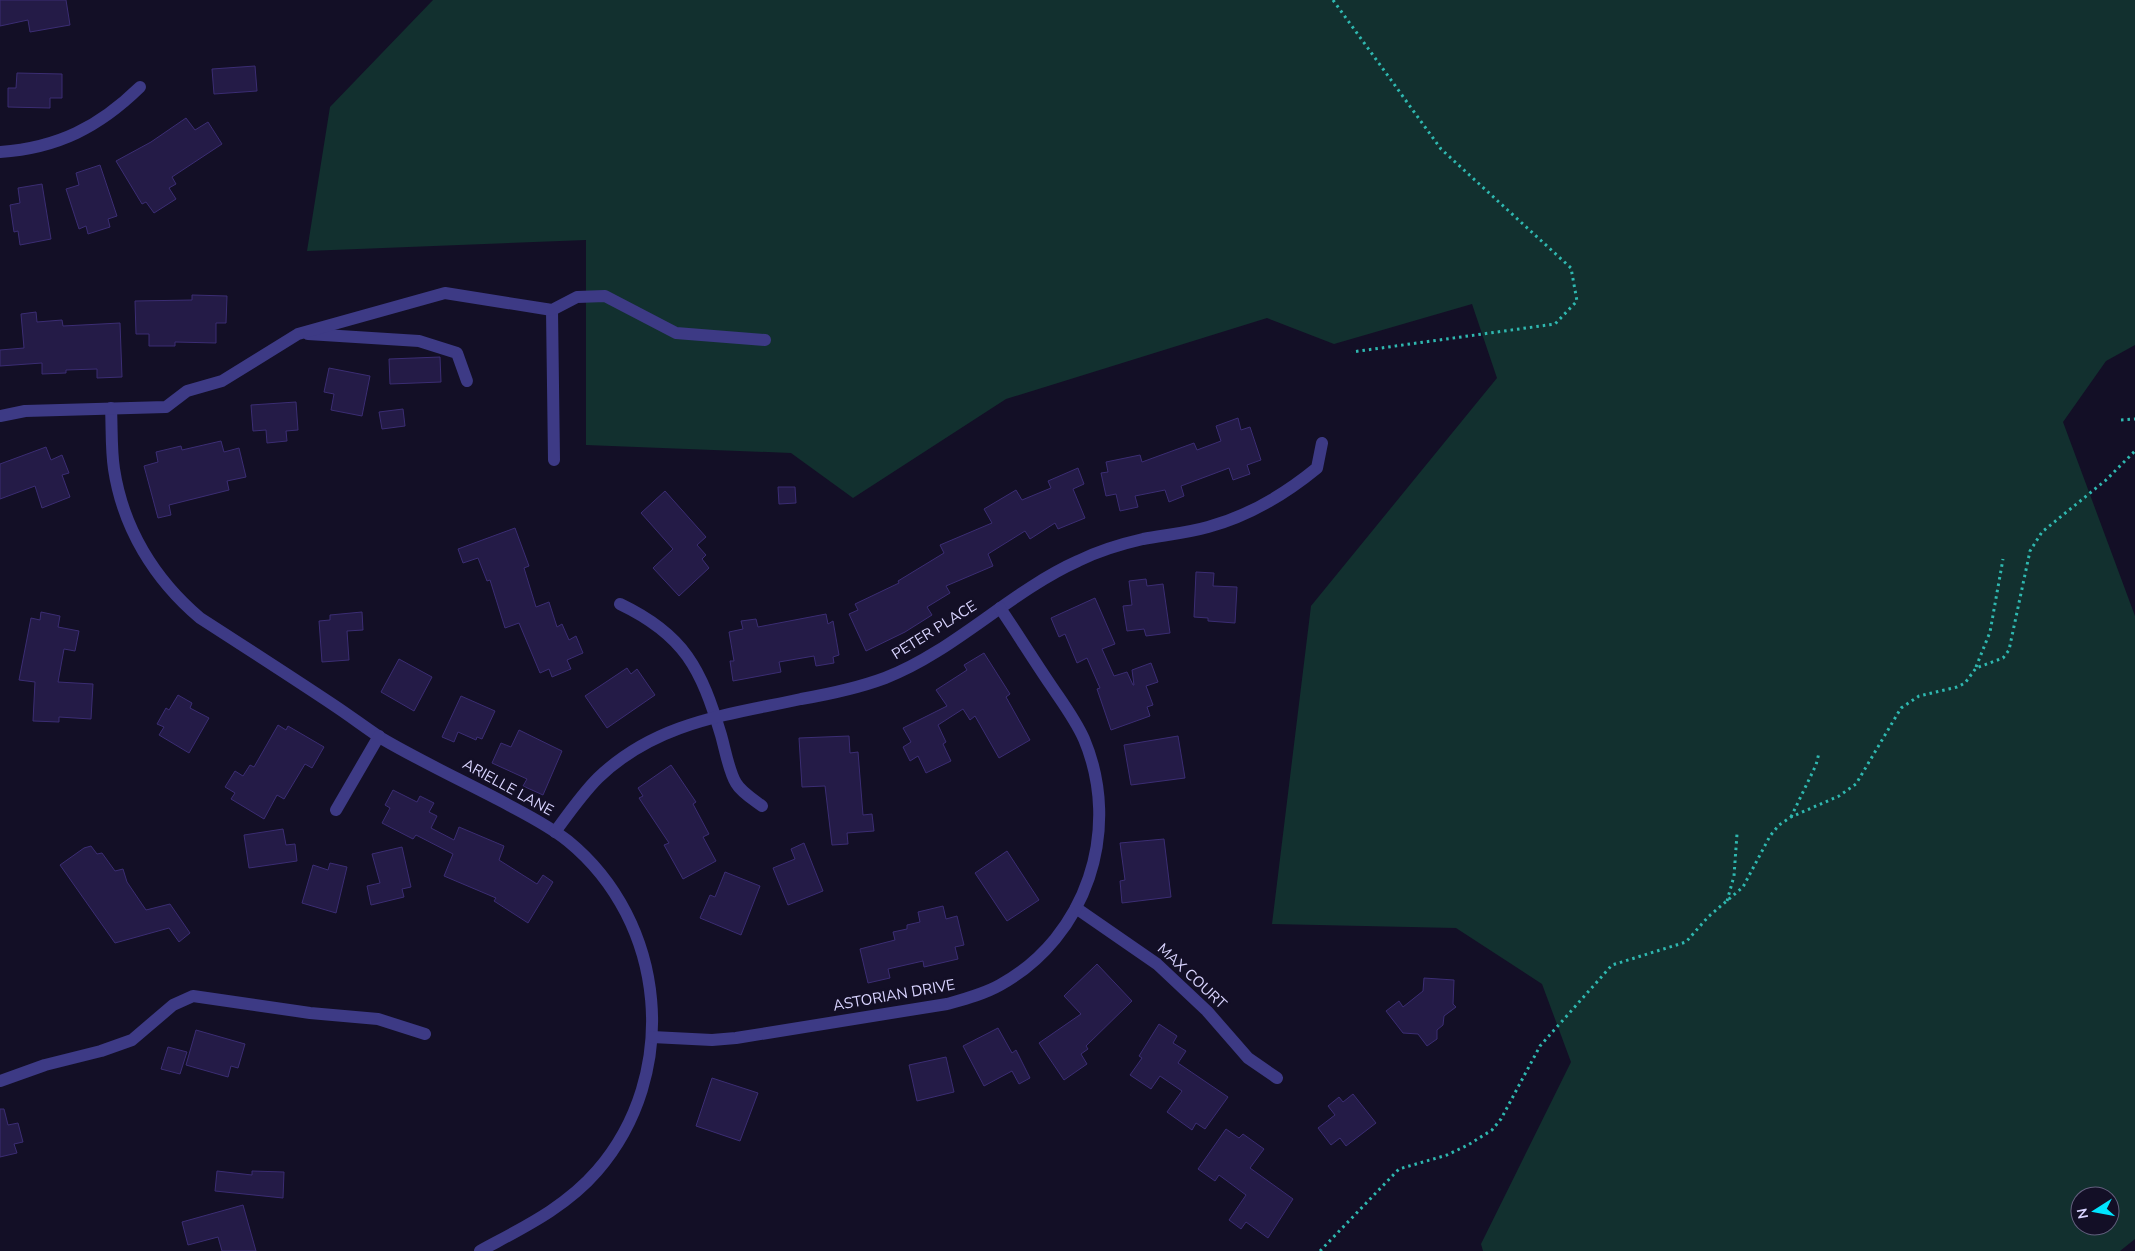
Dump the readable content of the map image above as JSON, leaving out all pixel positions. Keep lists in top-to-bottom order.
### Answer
{
  "streets": {
    "street": [
      "PETER PLACE",
      "ARIELLE LANE",
      "MAX COURT",
      "ASTORIAN DRIVE"
    ]
  },
  "crossings": [
    ["PETER PLACE", "ARIELLE LANE"],
    ["PETER PLACE", "ASTORIAN DRIVE"],
    ["ARIELLE LANE", "ASTORIAN DRIVE"],
    ["MAX COURT", "ASTORIAN DRIVE"]
  ],
  "north": "left"
}
